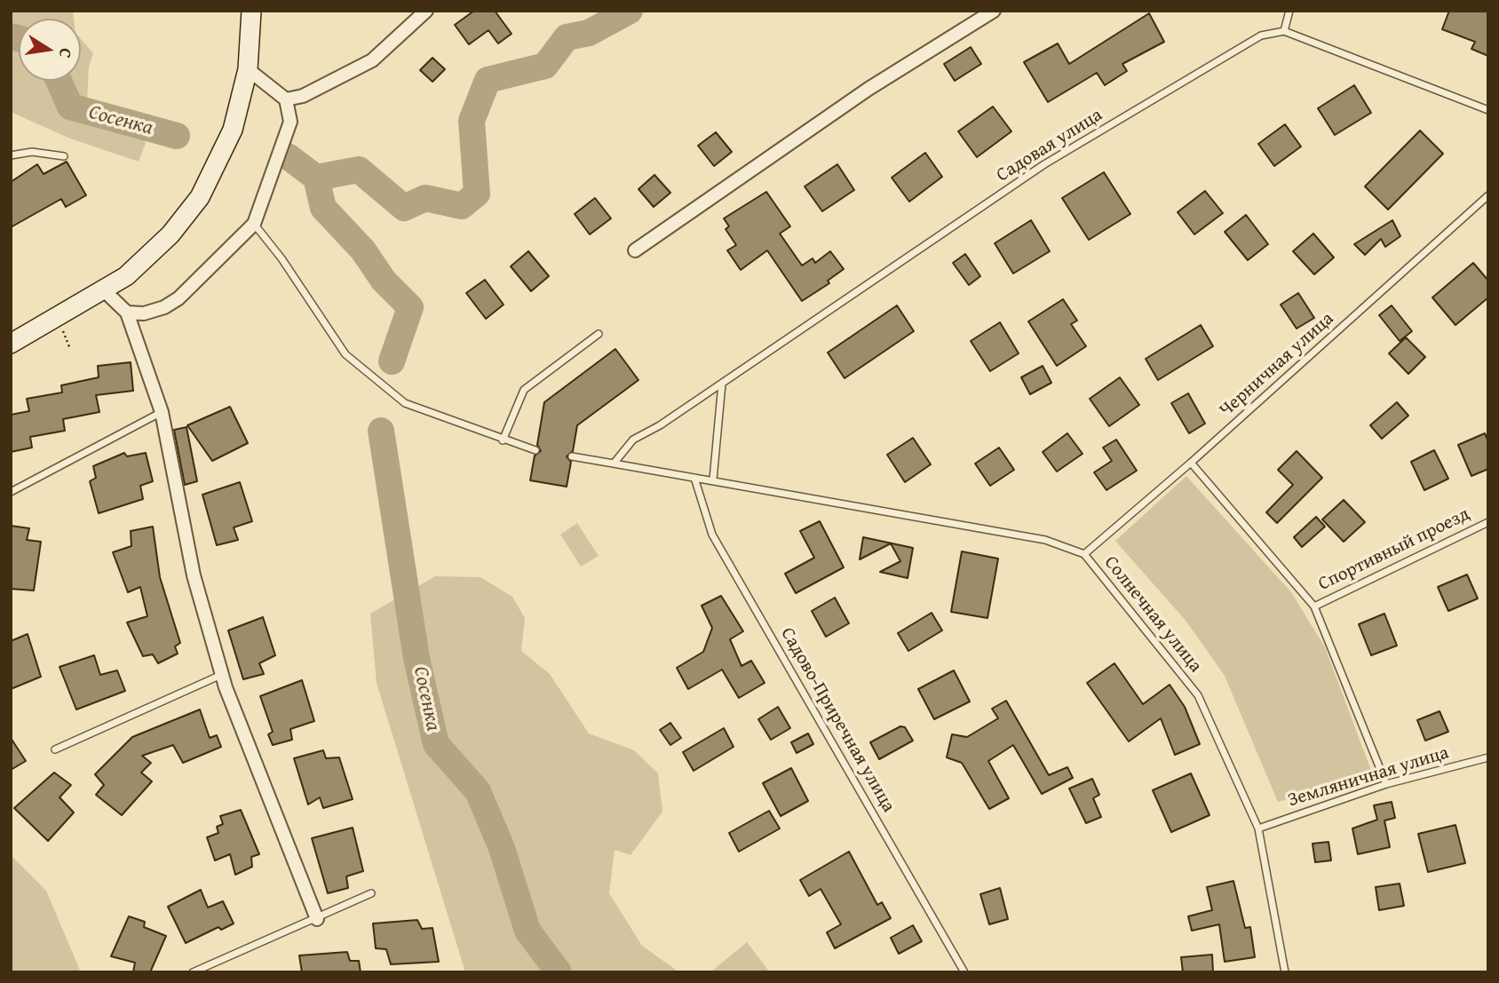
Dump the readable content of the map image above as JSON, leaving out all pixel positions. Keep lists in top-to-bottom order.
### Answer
{
  "streets": {
    "lane": [
      "Садовая улица",
      "Черничная улица",
      "Спортивный проезд",
      "Солнечная улица",
      "Садово-Приречная улица",
      "Земляничная улица"
    ]
  },
  "crossings": [
    ["Садовая улица", "Солнечная улица"],
    ["Черничная улица", "Солнечная улица"],
    ["Солнечная улица", "Садово-Приречная улица"],
    ["Солнечная улица", "Земляничная улица"]
  ],
  "water": ["Сосенка"],
  "north": "right"
}
